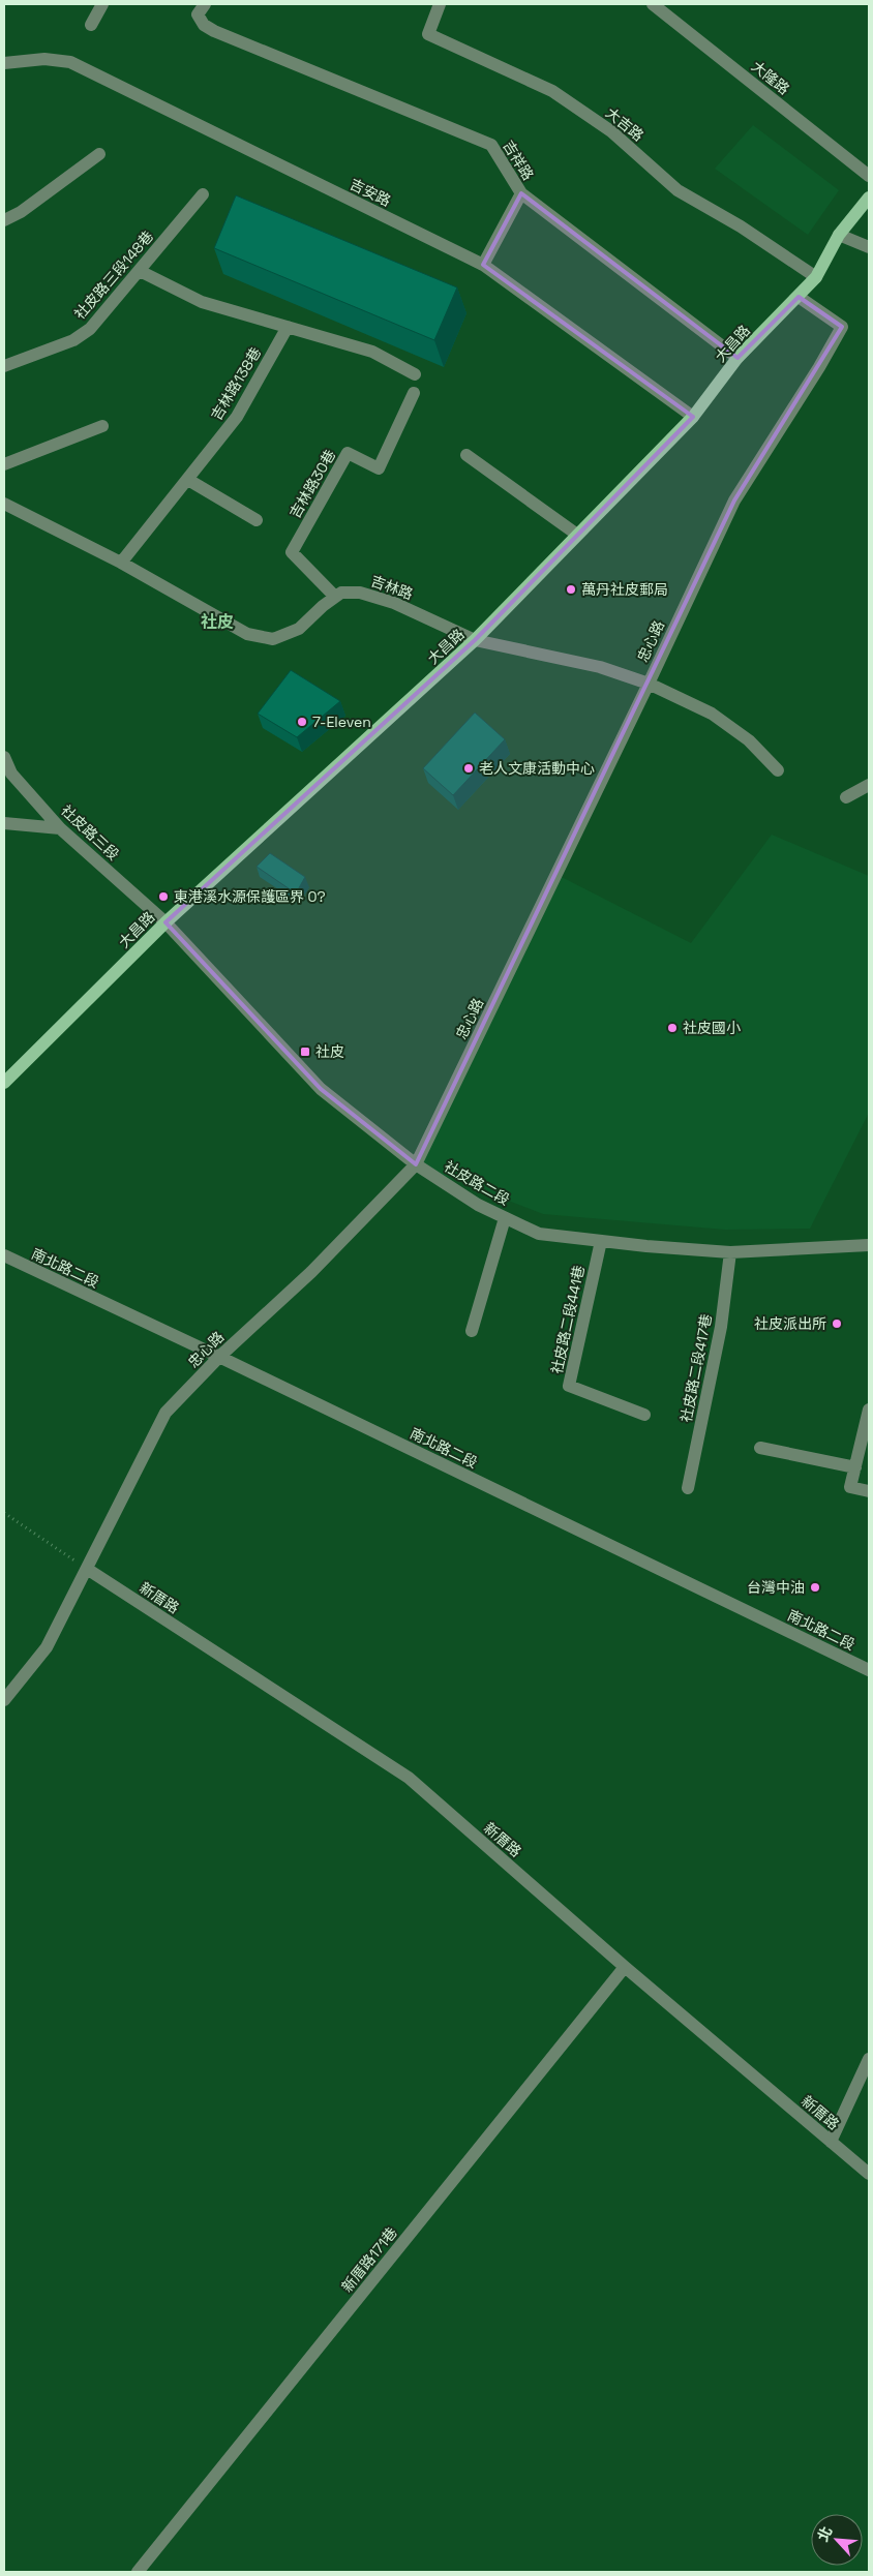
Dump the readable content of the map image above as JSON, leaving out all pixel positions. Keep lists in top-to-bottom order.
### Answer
{
  "streets": {
    "main road": ["大昌路"],
    "street": [
      "大隆路",
      "大吉路",
      "吉祥路",
      "吉安路",
      "社皮路三段148巷",
      "吉林路138巷",
      "吉林路30巷",
      "吉林路",
      "忠心路",
      "社皮路三段",
      "社皮路二段",
      "南北路二段",
      "社皮路二段441巷",
      "社皮路二段417巷",
      "新厝路",
      "新厝路171巷"
    ]
  },
  "crossings": [
    ["大吉路", "大昌路"],
    ["吉祥路", "大昌路"],
    ["吉安路", "大昌路"],
    ["大昌路", "吉林路"],
    ["大昌路", "忠心路"],
    ["大昌路", "社皮路三段"],
    ["大昌路", "社皮路二段"],
    ["吉林路30巷", "吉林路"],
    ["吉林路", "忠心路"],
    ["忠心路", "社皮路二段"],
    ["忠心路", "南北路二段"],
    ["忠心路", "新厝路"],
    ["社皮路三段", "社皮路二段"],
    ["社皮路二段", "社皮路二段441巷"],
    ["社皮路二段", "社皮路二段417巷"],
    ["新厝路", "新厝路171巷"]
  ],
  "districts": ["社皮"],
  "places": {
    "other": [
      "萬丹社皮郵局",
      "7-Eleven",
      "老人文康活動中心",
      "東港溪水源保護區界 0?",
      "社皮國小",
      "社皮派出所",
      "台灣中油"
    ],
    "transit": ["社皮"]
  },
  "north": "top left"
}
